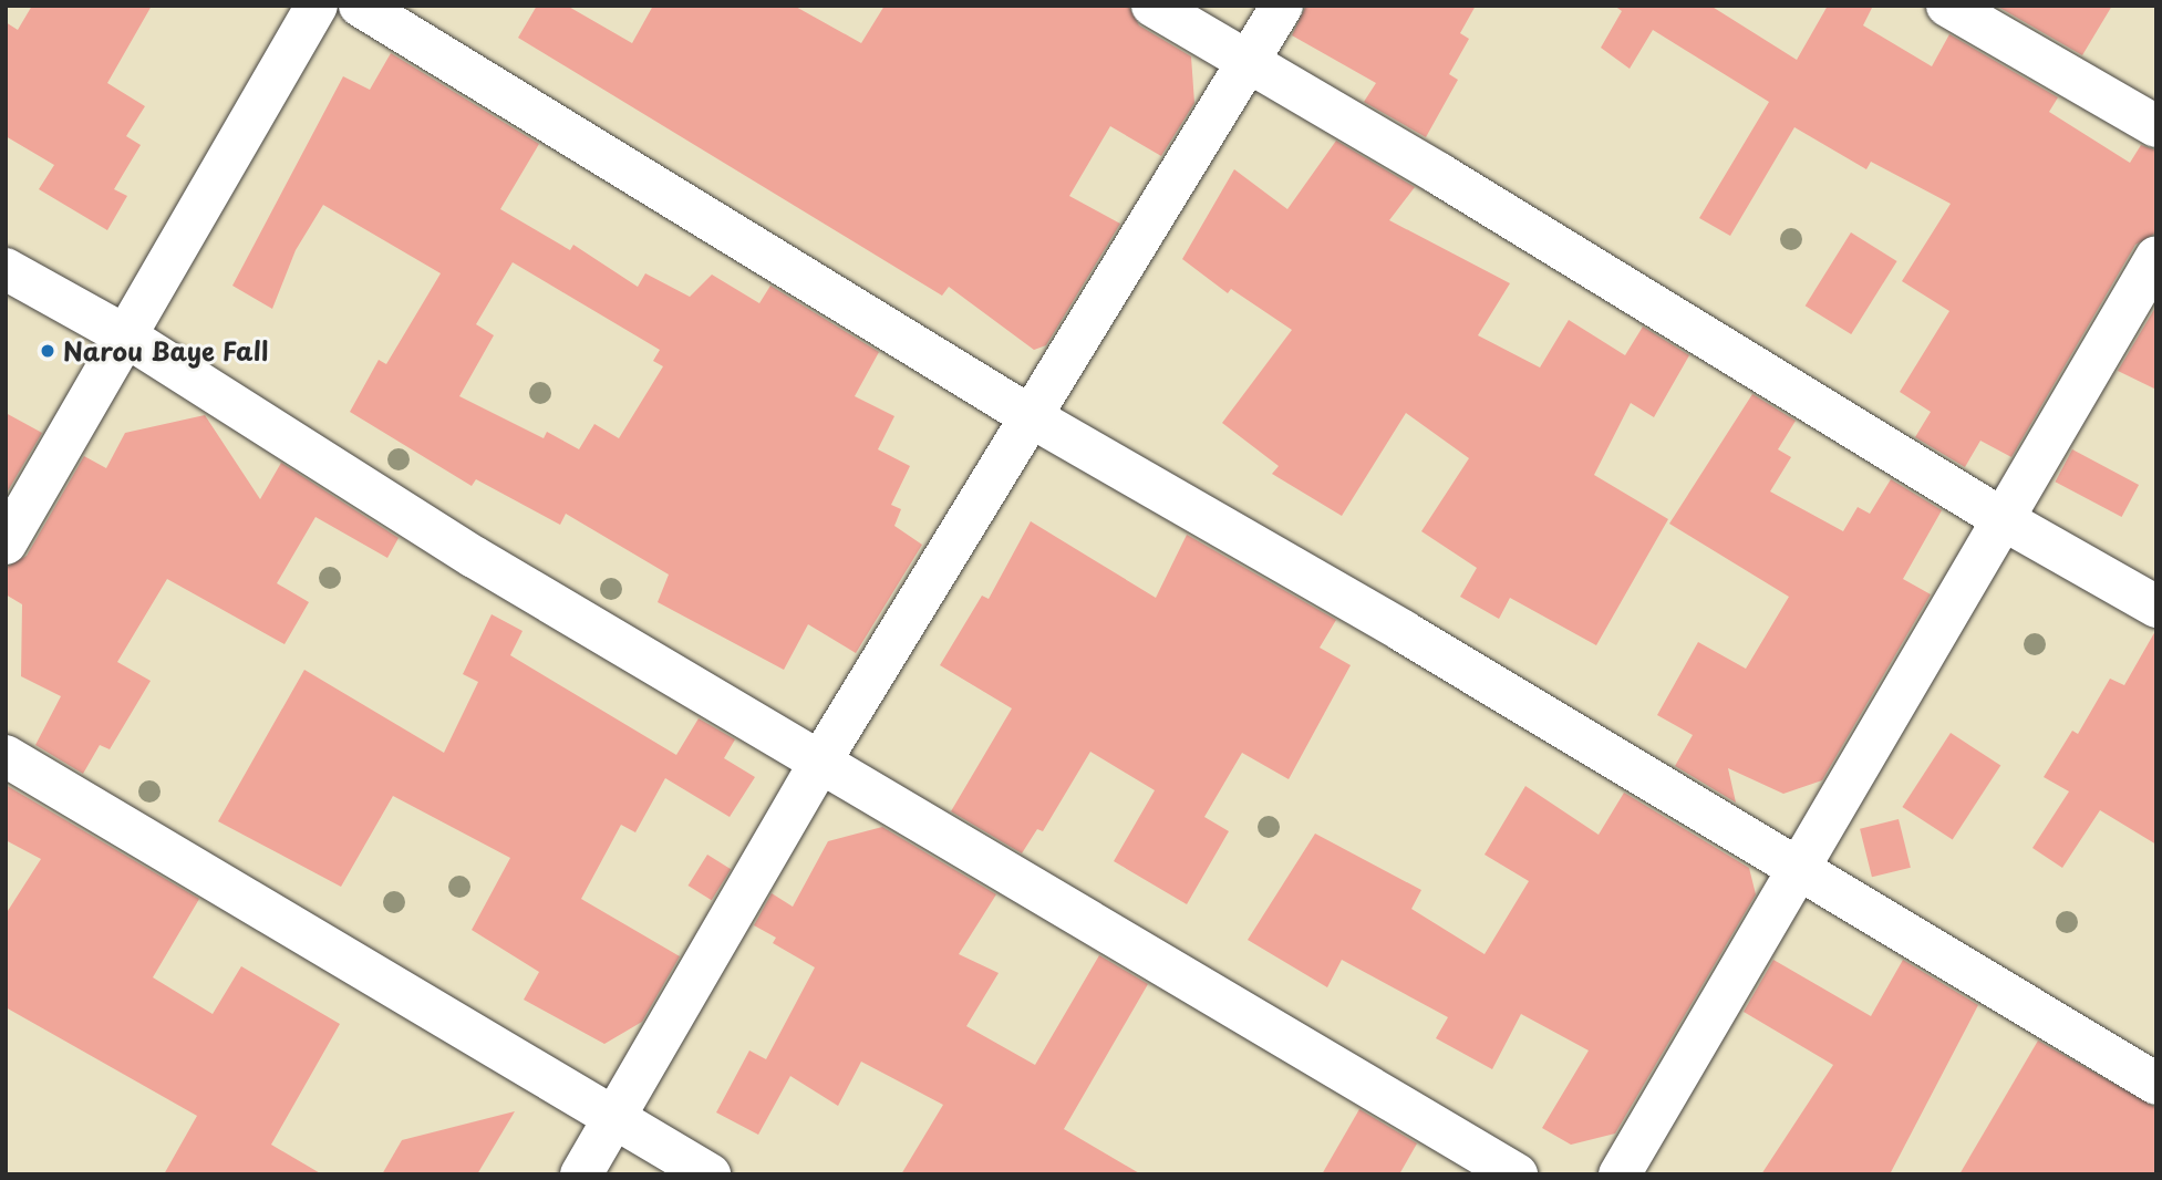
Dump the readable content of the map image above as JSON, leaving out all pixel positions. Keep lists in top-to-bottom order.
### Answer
{
  "places": ["Narou Baye Fall"]
}
